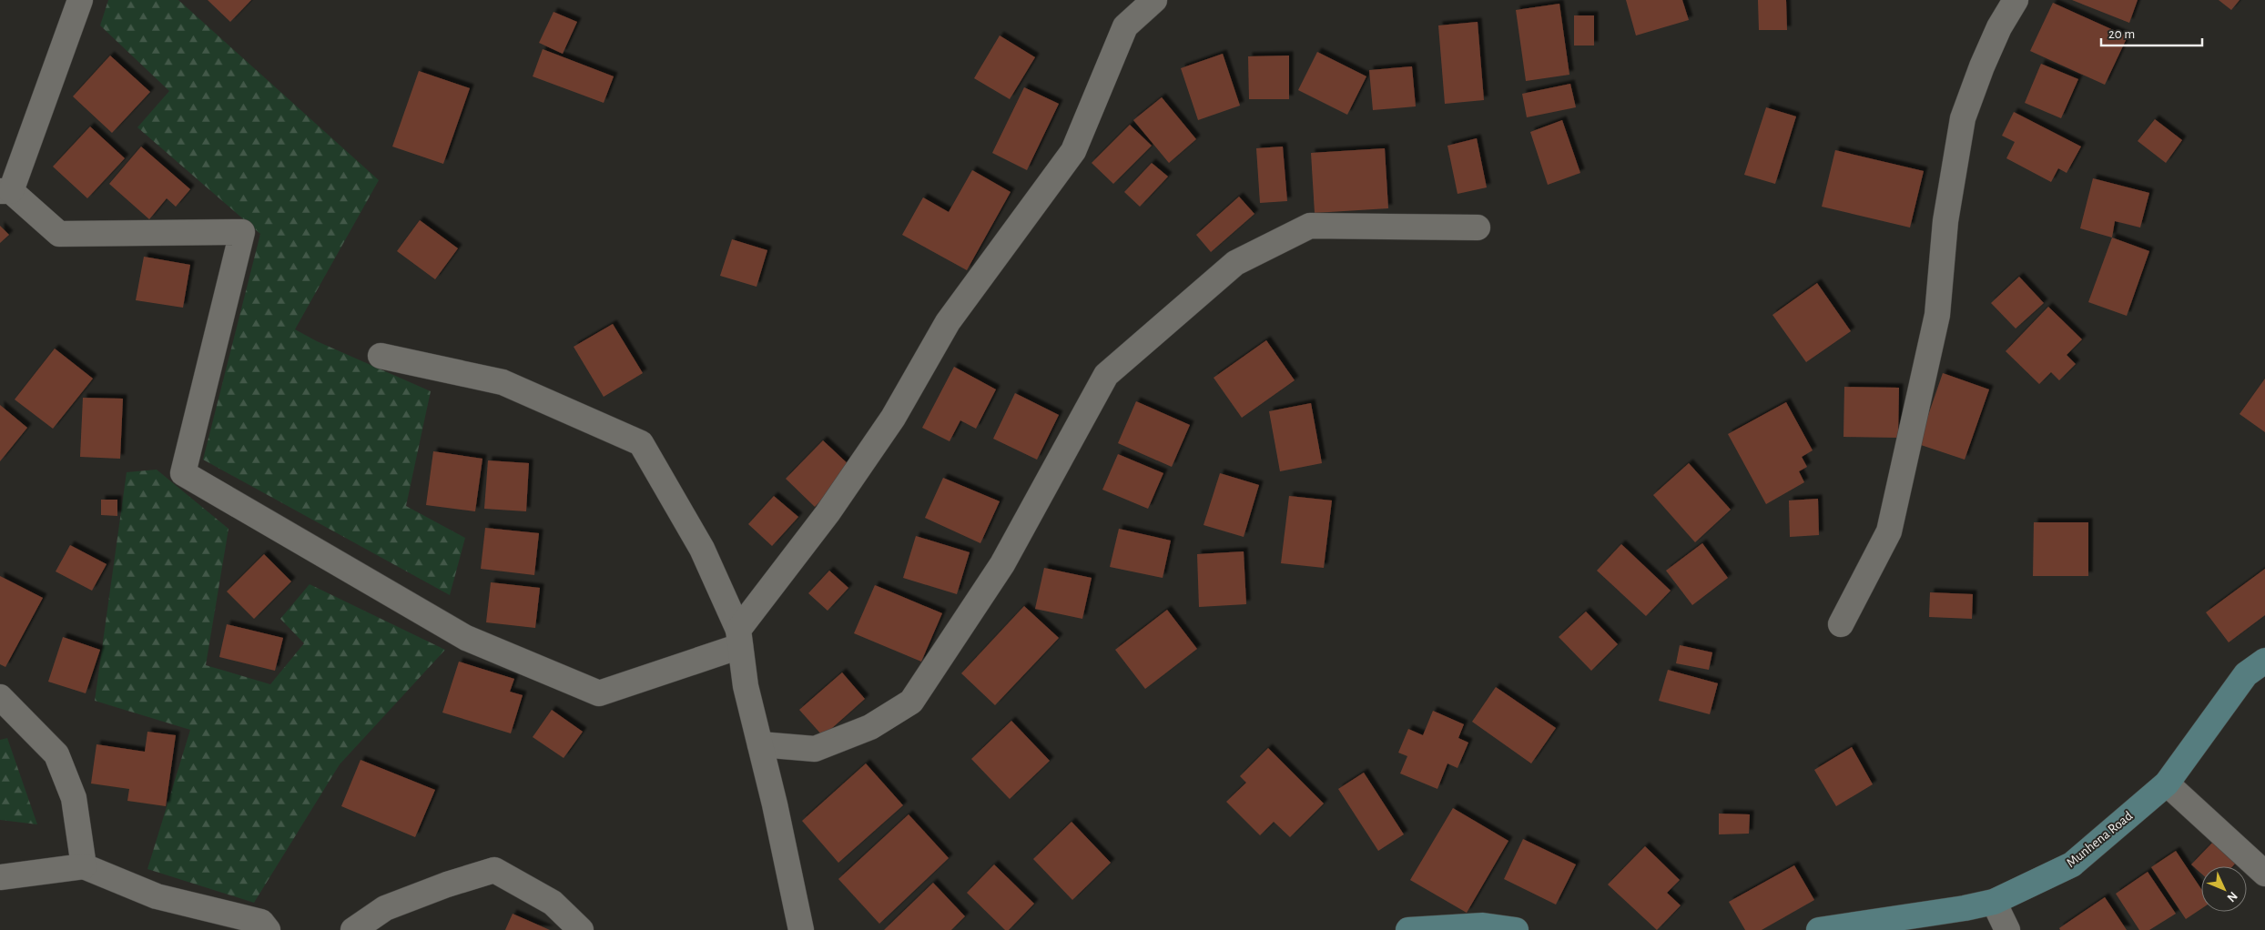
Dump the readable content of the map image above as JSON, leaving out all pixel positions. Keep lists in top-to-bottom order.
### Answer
{
  "streets": {
    "street": ["Munhena Road"]
  },
  "scale_bar": "20 m",
  "north": "bottom right"
}
